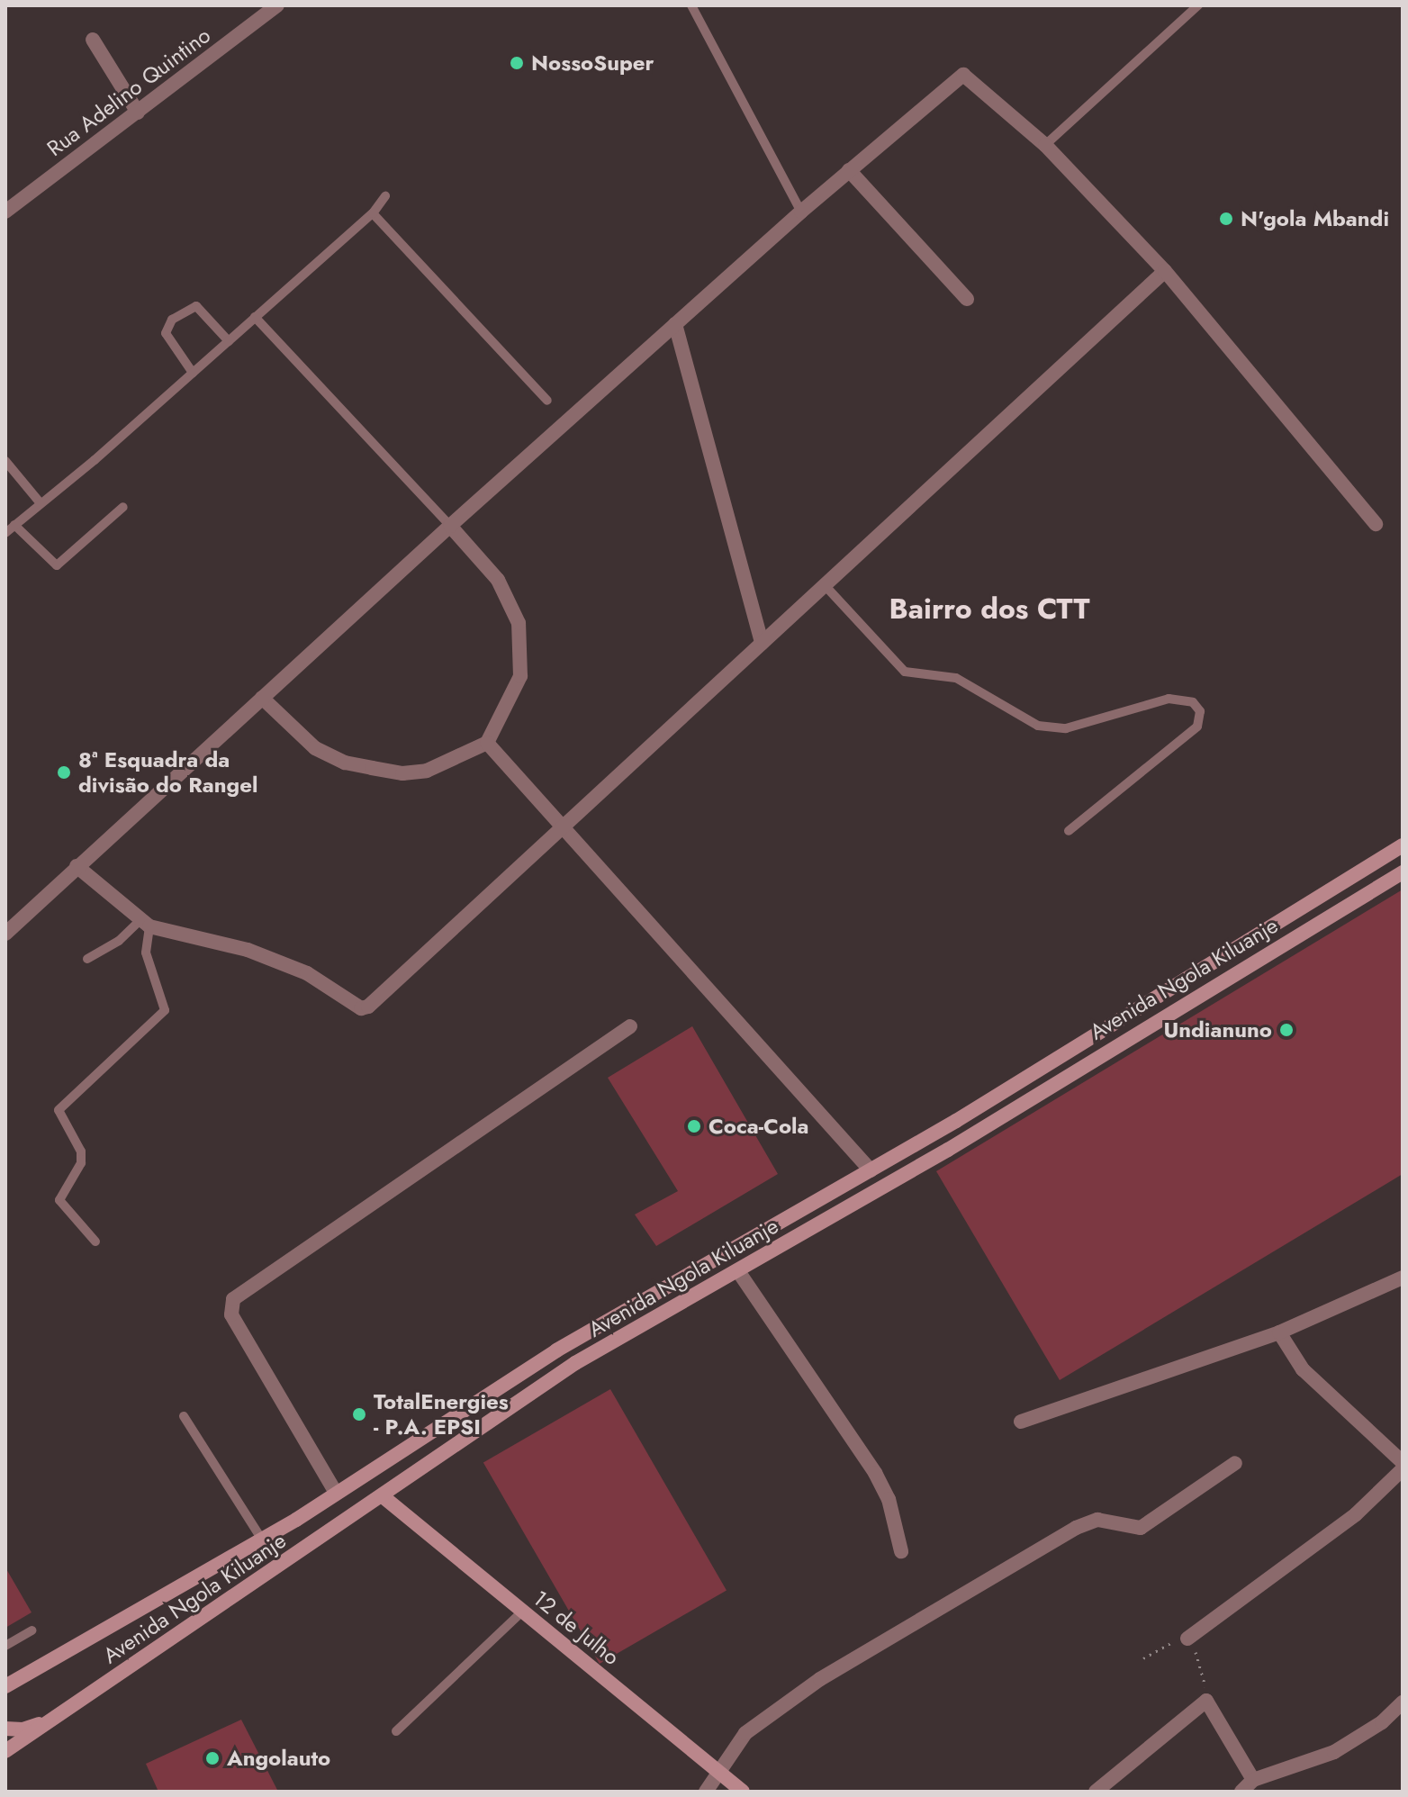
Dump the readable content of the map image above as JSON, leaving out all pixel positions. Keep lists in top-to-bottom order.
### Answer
{
  "streets": {
    "main road": ["Avenida Ngola Kiluanje", "12 de Julho"],
    "street": ["Rua Adelino Quintino"]
  },
  "crossings": [
    ["Avenida Ngola Kiluanje", "12 de Julho"]
  ],
  "districts": ["Bairro dos CTT"],
  "places": [
    "NossoSuper",
    "N'gola Mbandi",
    "8ª Esquadra da divisão do Rangel",
    "Undianuno",
    "Coca-Cola",
    "TotalEnergies - P.A. EPSI",
    "Angolauto"
  ]
}
